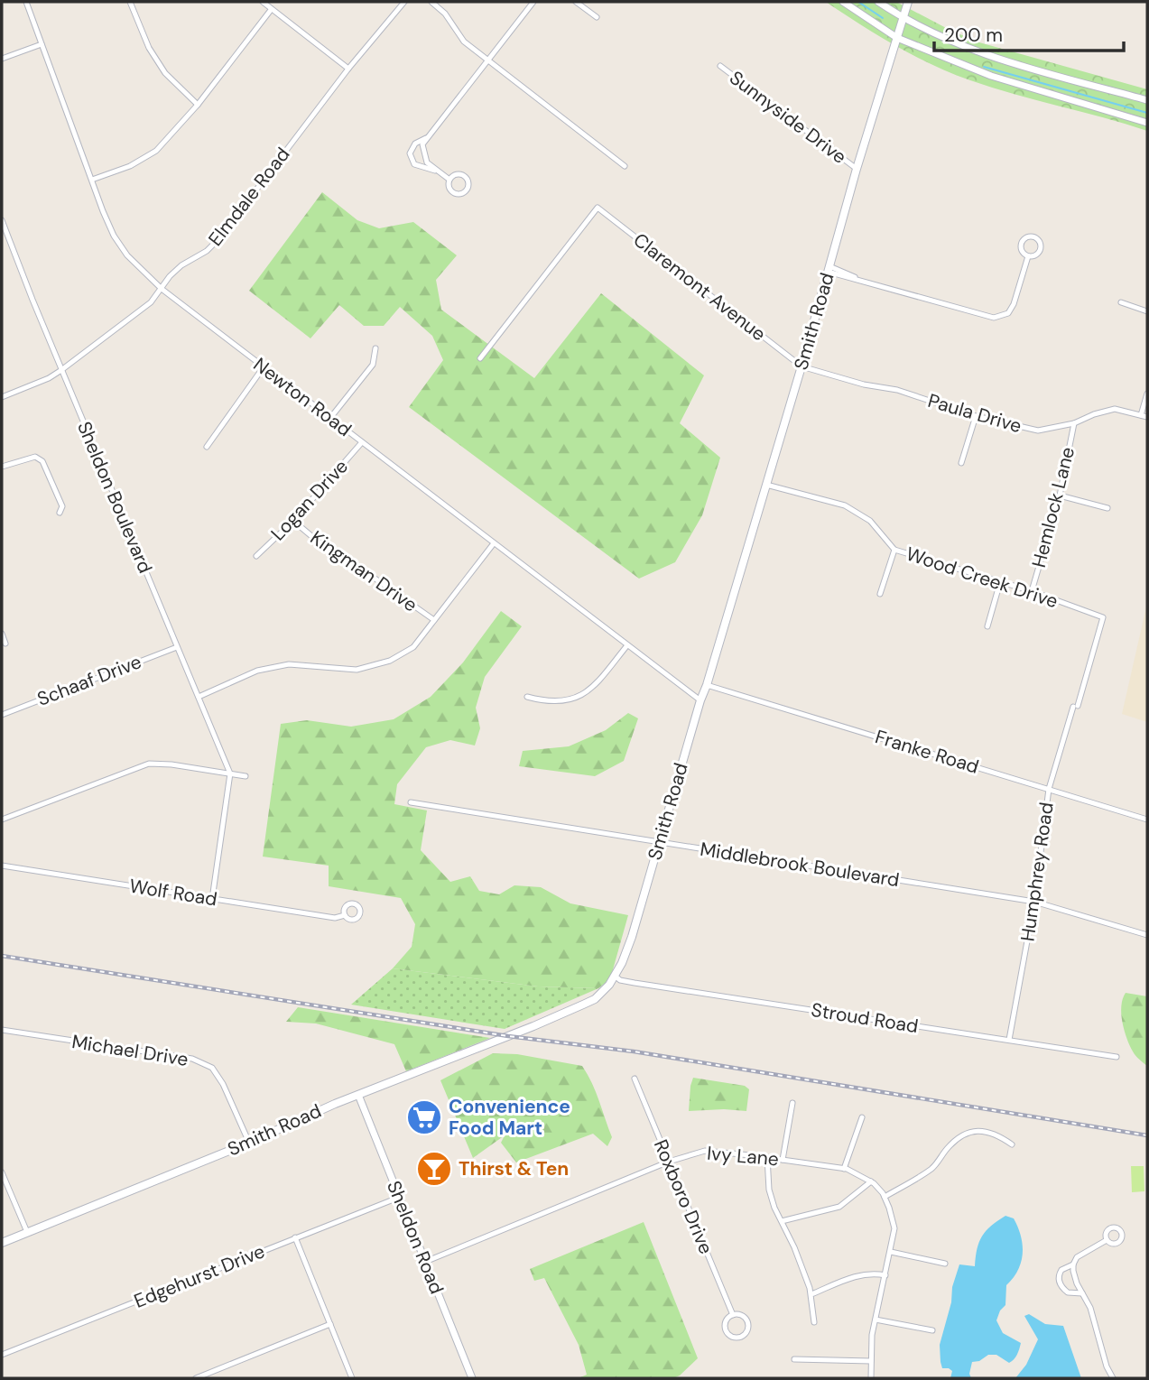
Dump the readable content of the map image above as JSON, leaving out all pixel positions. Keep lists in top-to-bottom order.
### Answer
{
  "streets": {
    "main road": ["Smith Road"],
    "street": [
      "Sunnyside Drive",
      "Elmdale Road",
      "Claremont Avenue",
      "Newton Road",
      "Paula Drive",
      "Sheldon Boulevard",
      "Logan Drive",
      "Hemlock Lane",
      "Kingman Drive",
      "Wood Creek Drive",
      "Schaaf Drive",
      "Franke Road",
      "Middlebrook Boulevard",
      "Humphrey Road",
      "Wolf Road",
      "Stroud Road",
      "Michael Drive",
      "Ivy Lane",
      "Roxboro Drive",
      "Sheldon Road",
      "Edgehurst Drive"
    ]
  },
  "crossings": [
    ["Sunnyside Drive", "Smith Road"],
    ["Elmdale Road", "Newton Road"],
    ["Elmdale Road", "Sheldon Boulevard"],
    ["Claremont Avenue", "Smith Road"],
    ["Claremont Avenue", "Paula Drive"],
    ["Smith Road", "Newton Road"],
    ["Smith Road", "Paula Drive"],
    ["Smith Road", "Wood Creek Drive"],
    ["Smith Road", "Franke Road"],
    ["Smith Road", "Middlebrook Boulevard"],
    ["Smith Road", "Stroud Road"],
    ["Smith Road", "Michael Drive"],
    ["Smith Road", "Sheldon Road"],
    ["Newton Road", "Logan Drive"],
    ["Paula Drive", "Hemlock Lane"],
    ["Sheldon Boulevard", "Schaaf Drive"],
    ["Logan Drive", "Kingman Drive"],
    ["Hemlock Lane", "Wood Creek Drive"],
    ["Wood Creek Drive", "Humphrey Road"],
    ["Franke Road", "Humphrey Road"],
    ["Middlebrook Boulevard", "Humphrey Road"],
    ["Humphrey Road", "Stroud Road"],
    ["Ivy Lane", "Roxboro Drive"],
    ["Ivy Lane", "Sheldon Road"],
    ["Sheldon Road", "Edgehurst Drive"]
  ],
  "places": {
    "supermarket": ["Convenience Food Mart"],
    "bar": ["Thirst & Ten"]
  },
  "scale_bar": "200 m"
}
